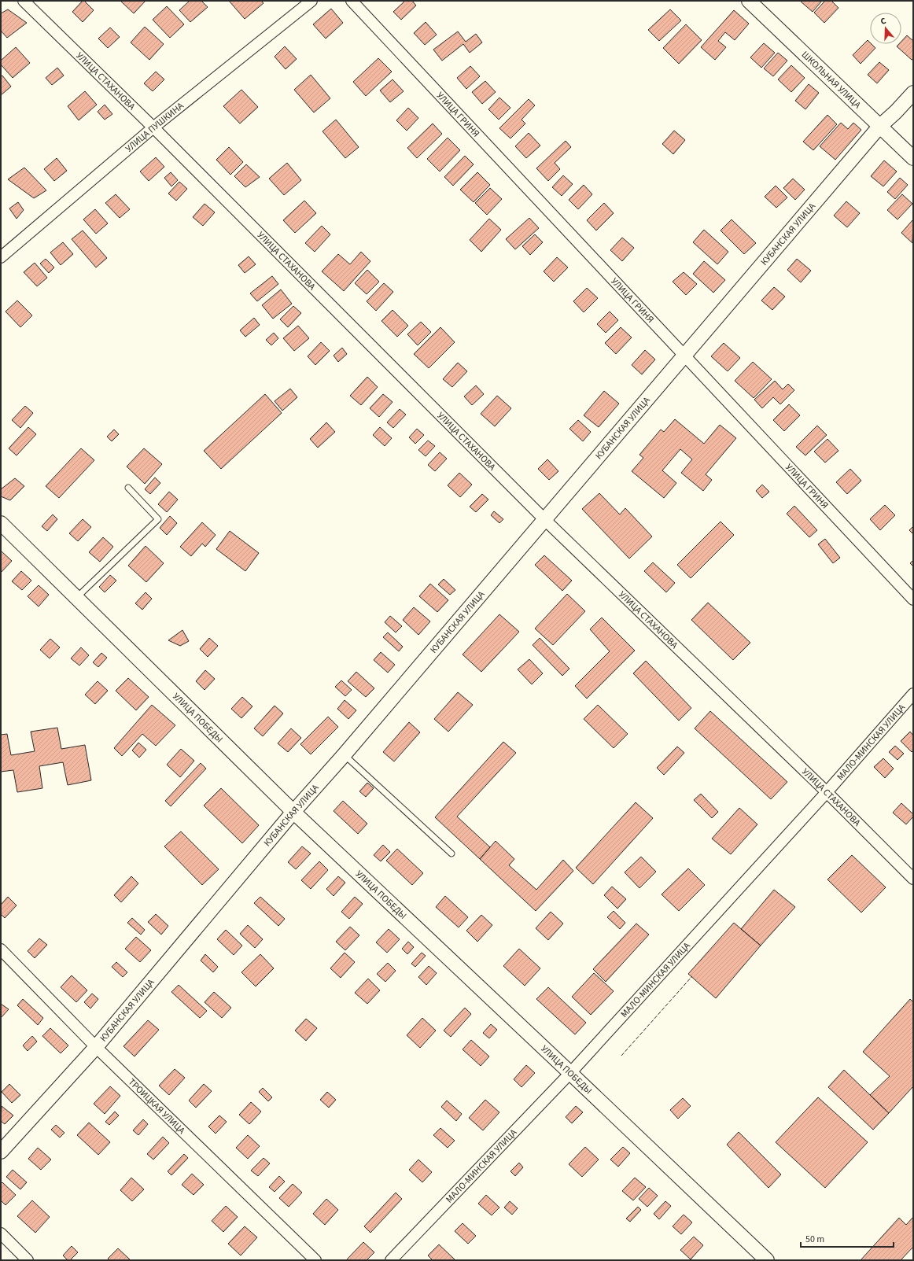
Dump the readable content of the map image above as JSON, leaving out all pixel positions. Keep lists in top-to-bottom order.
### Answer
{
  "streets": {
    "street": [
      "ШКОЛЬНАЯ УЛИЦА",
      "УЛИЦА СТАХАНОВА",
      "УЛИЦА ГРИНЯ",
      "УЛИЦА ПУШКИНА",
      "КУБАНСКАЯ УЛИЦА",
      "УЛИЦА ПОБЕДЫ",
      "МАЛО-МИНСКАЯ УЛИЦА",
      "ТРОИЦКАЯ УЛИЦА"
    ]
  },
  "crossings": [
    ["ШКОЛЬНАЯ УЛИЦА", "КУБАНСКАЯ УЛИЦА"],
    ["УЛИЦА СТАХАНОВА", "УЛИЦА ПУШКИНА"],
    ["УЛИЦА СТАХАНОВА", "КУБАНСКАЯ УЛИЦА"],
    ["УЛИЦА СТАХАНОВА", "МАЛО-МИНСКАЯ УЛИЦА"],
    ["УЛИЦА ГРИНЯ", "КУБАНСКАЯ УЛИЦА"],
    ["КУБАНСКАЯ УЛИЦА", "УЛИЦА ПОБЕДЫ"],
    ["КУБАНСКАЯ УЛИЦА", "ТРОИЦКАЯ УЛИЦА"],
    ["УЛИЦА ПОБЕДЫ", "МАЛО-МИНСКАЯ УЛИЦА"]
  ],
  "scale_bar": "50 m",
  "north": "top"
}
